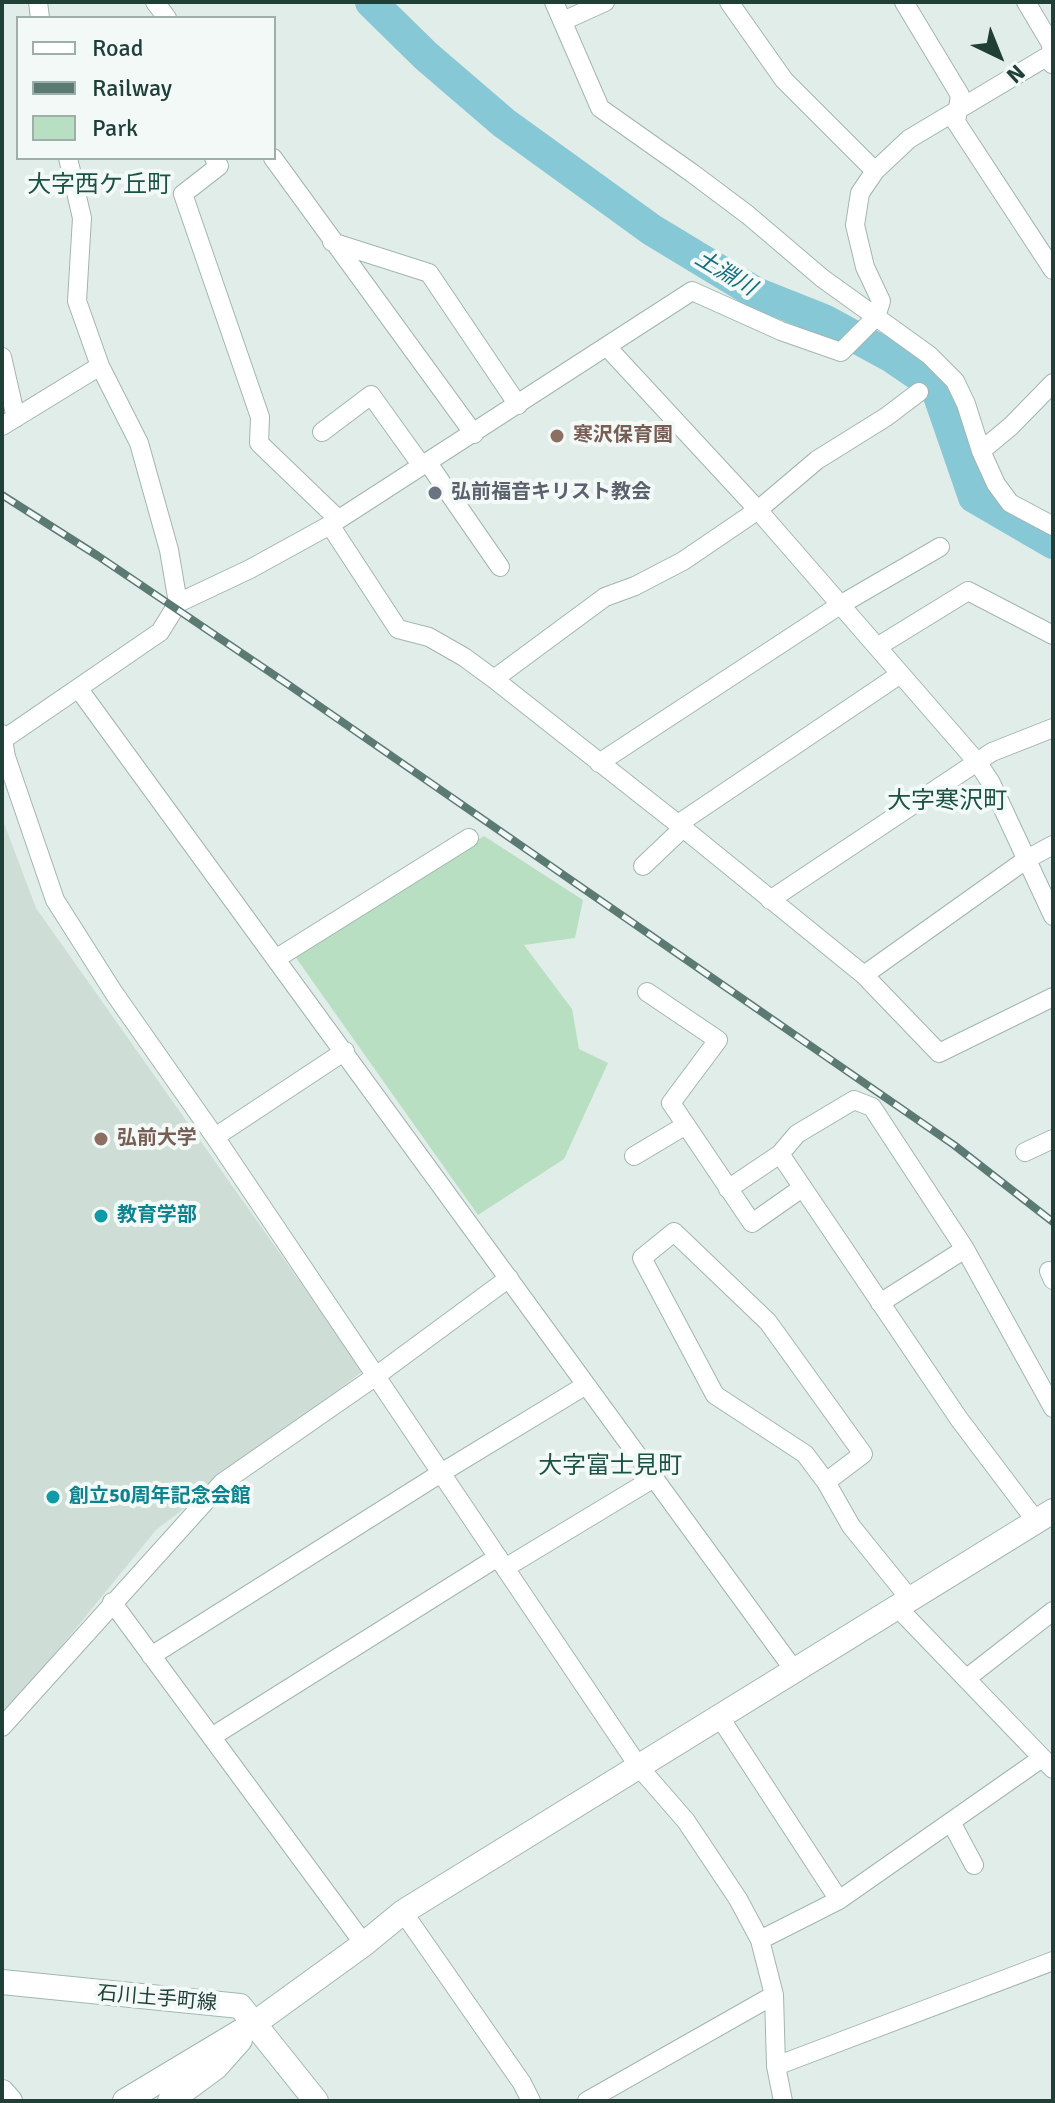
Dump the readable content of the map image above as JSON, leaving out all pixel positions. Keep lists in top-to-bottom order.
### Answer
{
  "streets": {
    "street": ["石川土手町線"]
  },
  "districts": ["大字西ケ丘町", "大字寒沢町", "大字富士見町"],
  "water": ["土淵川"],
  "places": [
    "寒沢保育園",
    "弘前福音キリスト教会",
    "弘前大学",
    "教育学部",
    "創立50周年記念会館"
  ],
  "legend": ["Road", "Railway", "Park"],
  "north": "bottom right"
}
